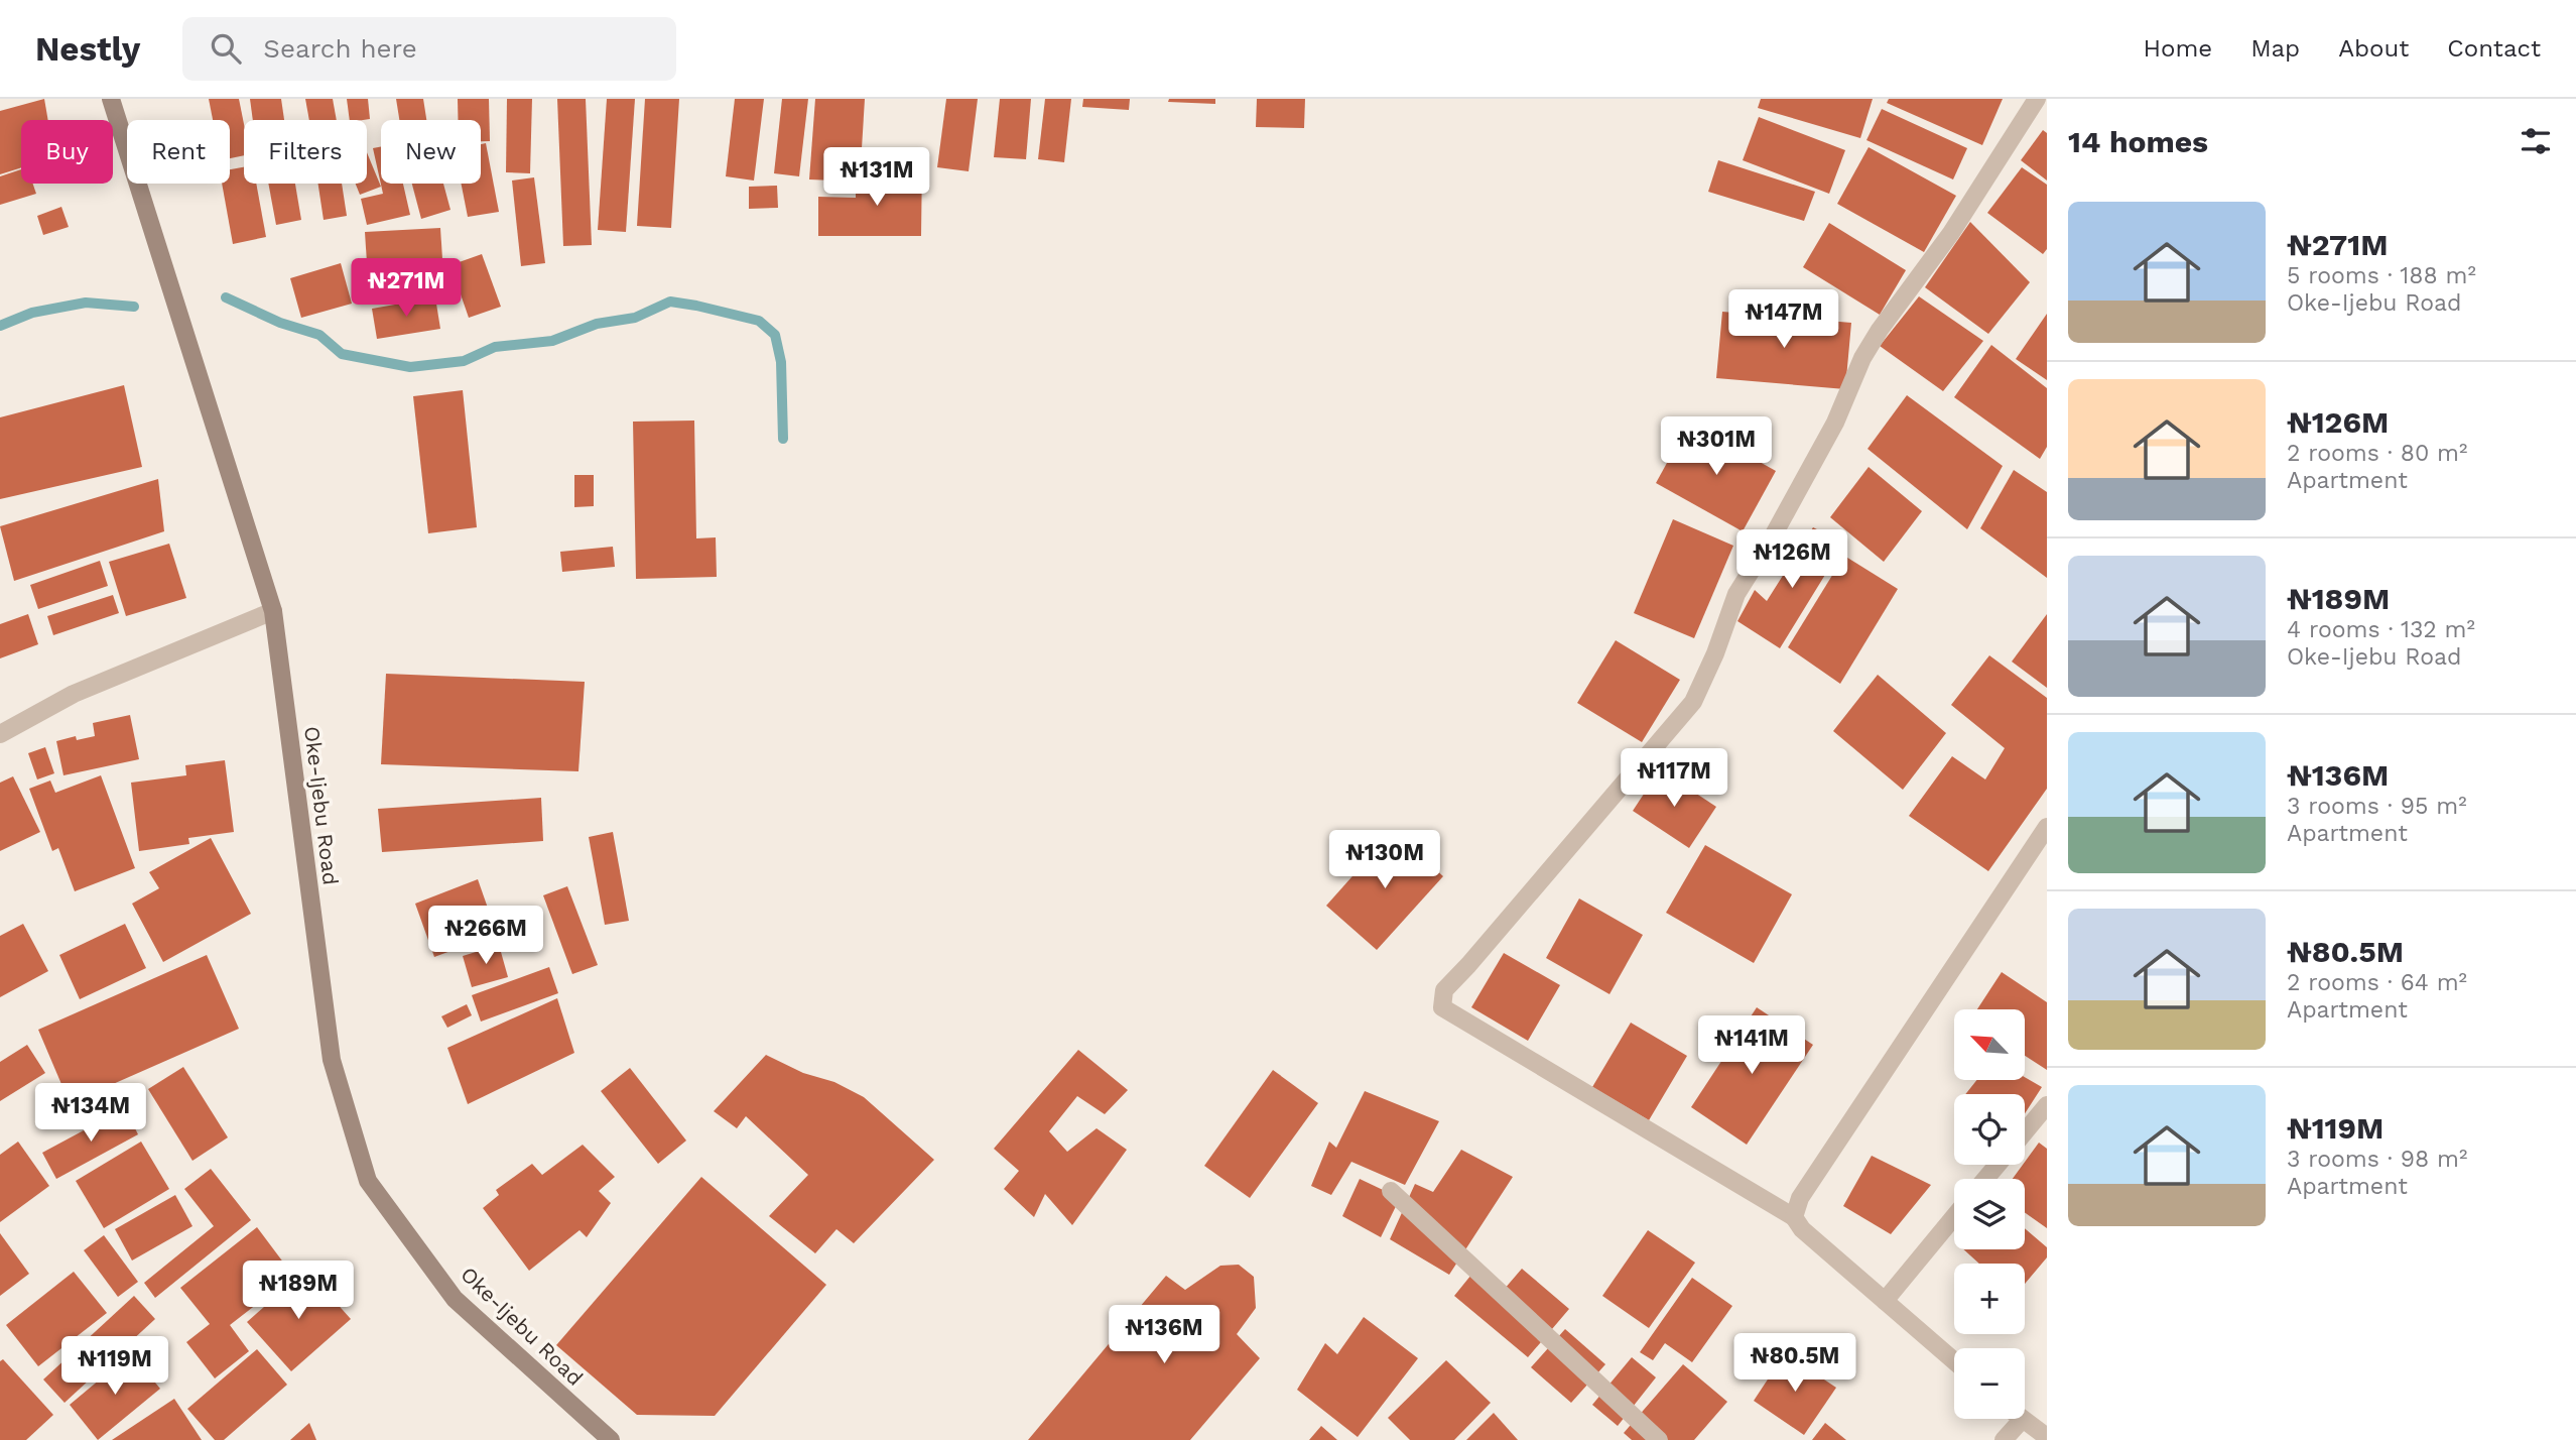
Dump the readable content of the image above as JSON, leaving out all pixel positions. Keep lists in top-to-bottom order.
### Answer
{
  "streets": {
    "main road": ["Oke-Ijebu Road"]
  },
  "north": "top left",
  "page": {
    "header": "Nestly",
    "search": "Search here",
    "nav": [
      "Home",
      "Map",
      "About",
      "Contact"
    ],
    "heading": "14 homes",
    "chip": [
      "Buy",
      "Rent",
      "Filters",
      "New"
    ],
    "price": [
      "₦131M",
      "₦271M",
      "₦147M",
      "₦301M",
      "₦126M",
      "₦117M",
      "₦130M",
      "₦266M",
      "₦141M",
      "₦134M",
      "₦189M",
      "₦136M",
      "₦80.5M",
      "₦119M"
    ],
    "list": [
      {
        "name": "₦271M",
        "note": "5 rooms · 188 m² · Oke-Ijebu Road"
      },
      {
        "name": "₦126M",
        "note": "2 rooms · 80 m² · Apartment"
      },
      {
        "name": "₦189M",
        "note": "4 rooms · 132 m² · Oke-Ijebu Road"
      },
      {
        "name": "₦136M",
        "note": "3 rooms · 95 m² · Apartment"
      },
      {
        "name": "₦80.5M",
        "note": "2 rooms · 64 m² · Apartment"
      },
      {
        "name": "₦119M",
        "note": "3 rooms · 98 m² · Apartment"
      }
    ],
    "map_buttons": ["+", "−"]
  }
}
